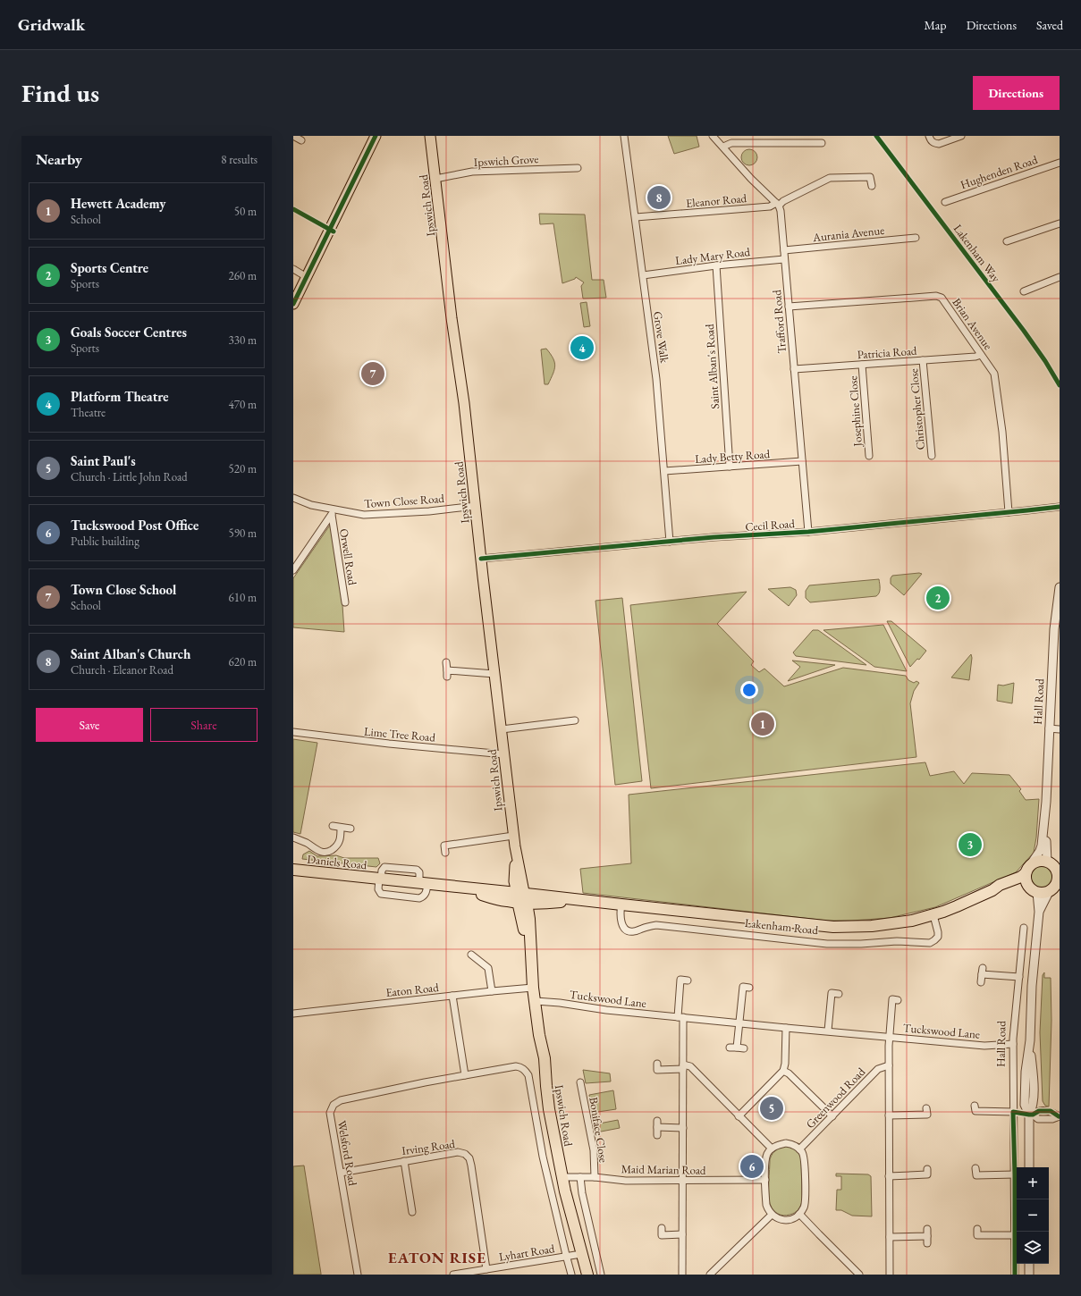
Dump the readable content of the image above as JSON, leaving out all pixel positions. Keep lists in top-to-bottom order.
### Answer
{
  "streets": {
    "highway": [
      "Ipswich Road",
      "Hall Road",
      "Daniels Road",
      "Lakenham Road"
    ],
    "street": [
      "Ipswich Grove",
      "Hughenden Road",
      "Eleanor Road",
      "Aurania Avenue",
      "Lady Mary Road",
      "Trafford Road",
      "Brian Avenue",
      "Grove Walk",
      "Patricia Road",
      "Saint Alban's Road",
      "Christopher Close",
      "Josephine Close",
      "Lady Betty Road",
      "Town Close Road",
      "Cecil Road",
      "Orwell Road",
      "Lime Tree Road",
      "Eaton Road",
      "Tuckswood Lane",
      "Greenwood Road",
      "Boniface Close",
      "Irving Road",
      "Welsford Road",
      "Maid Marian Road",
      "Lyhart Road"
    ],
    "cycle path": ["Lakenham Way"]
  },
  "crossings": [
    ["Ipswich Grove", "Ipswich Road"],
    ["Eleanor Road", "Trafford Road"],
    ["Eleanor Road", "Grove Walk"],
    ["Ipswich Road", "Town Close Road"],
    ["Ipswich Road", "Cecil Road"],
    ["Ipswich Road", "Lime Tree Road"],
    ["Ipswich Road", "Daniels Road"],
    ["Ipswich Road", "Lakenham Road"],
    ["Ipswich Road", "Eaton Road"],
    ["Ipswich Road", "Tuckswood Lane"],
    ["Ipswich Road", "Maid Marian Road"],
    ["Ipswich Road", "Lyhart Road"],
    ["Aurania Avenue", "Trafford Road"],
    ["Lady Mary Road", "Trafford Road"],
    ["Lady Mary Road", "Grove Walk"],
    ["Lady Mary Road", "Saint Alban's Road"],
    ["Trafford Road", "Brian Avenue"],
    ["Trafford Road", "Patricia Road"],
    ["Trafford Road", "Lady Betty Road"],
    ["Trafford Road", "Cecil Road"],
    ["Brian Avenue", "Patricia Road"],
    ["Brian Avenue", "Cecil Road"],
    ["Grove Walk", "Lady Betty Road"],
    ["Grove Walk", "Cecil Road"],
    ["Patricia Road", "Christopher Close"],
    ["Patricia Road", "Josephine Close"],
    ["Saint Alban's Road", "Lady Betty Road"],
    ["Town Close Road", "Orwell Road"],
    ["Hall Road", "Lakenham Road"],
    ["Hall Road", "Tuckswood Lane"],
    ["Daniels Road", "Lakenham Road"],
    ["Boniface Close", "Maid Marian Road"],
    ["Irving Road", "Welsford Road"],
    ["Irving Road", "Lyhart Road"],
    ["Welsford Road", "Lyhart Road"]
  ],
  "districts": ["EATON RISE"],
  "page": {
    "header": "Gridwalk",
    "nav": ["Map", "Directions", "Saved"],
    "buttons": [
      "Directions",
      ["Save", "Share"]
    ],
    "title": "Find us",
    "heading": ["Nearby", "8 results"],
    "list": [
      {
        "mark": "1",
        "name": "Hewett Academy",
        "note": "School",
        "value": "50 m"
      },
      {
        "mark": "2",
        "name": "Sports Centre",
        "note": "Sports",
        "value": "260 m"
      },
      {
        "mark": "3",
        "name": "Goals Soccer Centres",
        "note": "Sports",
        "value": "330 m"
      },
      {
        "mark": "4",
        "name": "Platform Theatre",
        "note": "Theatre",
        "value": "470 m"
      },
      {
        "mark": "5",
        "name": "Saint Paul's",
        "note": "Church · Little John Road",
        "value": "520 m"
      },
      {
        "mark": "6",
        "name": "Tuckswood Post Office",
        "note": "Public building",
        "value": "590 m"
      },
      {
        "mark": "7",
        "name": "Town Close School",
        "note": "School",
        "value": "610 m"
      },
      {
        "mark": "8",
        "name": "Saint Alban's Church",
        "note": "Church · Eleanor Road",
        "value": "620 m"
      }
    ],
    "pins": [
      "8",
      "4",
      "7",
      "2",
      "1",
      "3",
      "5",
      "6"
    ],
    "map_buttons": ["+", "−"]
  }
}
